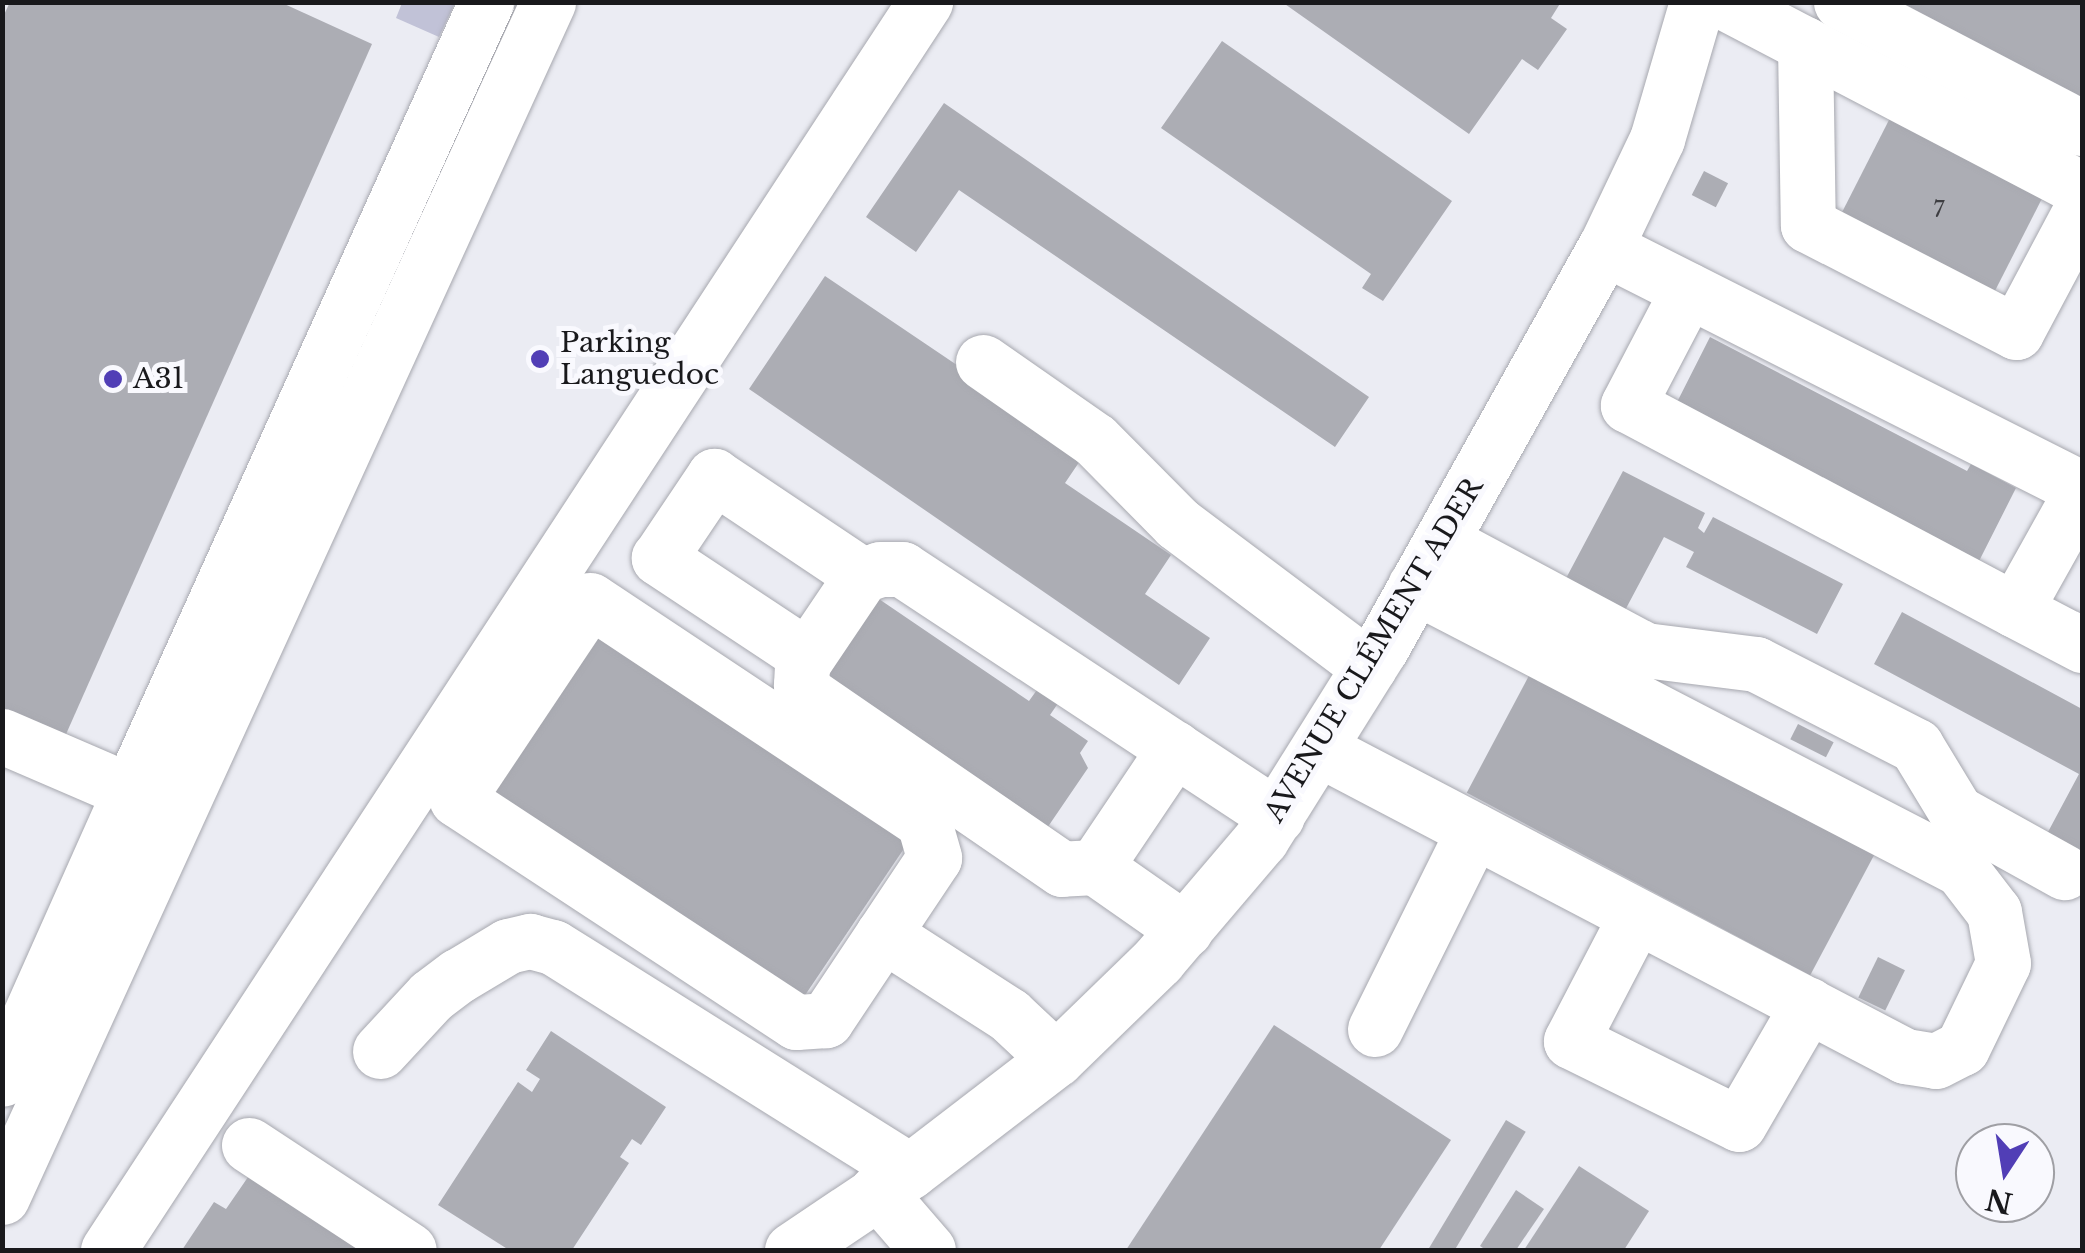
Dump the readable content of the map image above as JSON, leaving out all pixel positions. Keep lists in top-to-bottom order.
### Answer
{
  "streets": {
    "street": ["AVENUE CLÉMENT ADER"]
  },
  "places": ["Parking Languedoc", "A31"],
  "house_numbers": ["7"],
  "north": "bottom"
}
